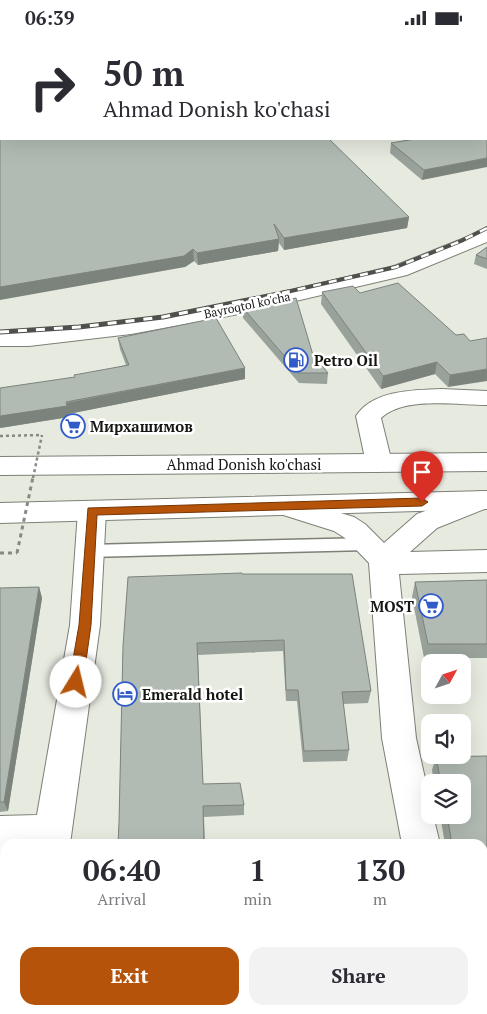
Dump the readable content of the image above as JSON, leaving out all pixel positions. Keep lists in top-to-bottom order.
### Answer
{
  "streets": {
    "street": ["Bayroqtol ko'cha", "Ahmad Donish ko'chasi"]
  },
  "places": {
    "fuel station": ["Petro Oil"],
    "supermarket": ["Мирхашимов", "MOST"],
    "hotel": ["Emerald hotel"]
  },
  "north": "top right",
  "page": {
    "status": "06:39",
    "turn": ["50 m", "Ahmad Donish ko'chasi"],
    "eta": [
      "06:40",
      "Arrival",
      "1",
      "min",
      "130",
      "m"
    ],
    "buttons": ["Exit", "Share"]
  }
}
